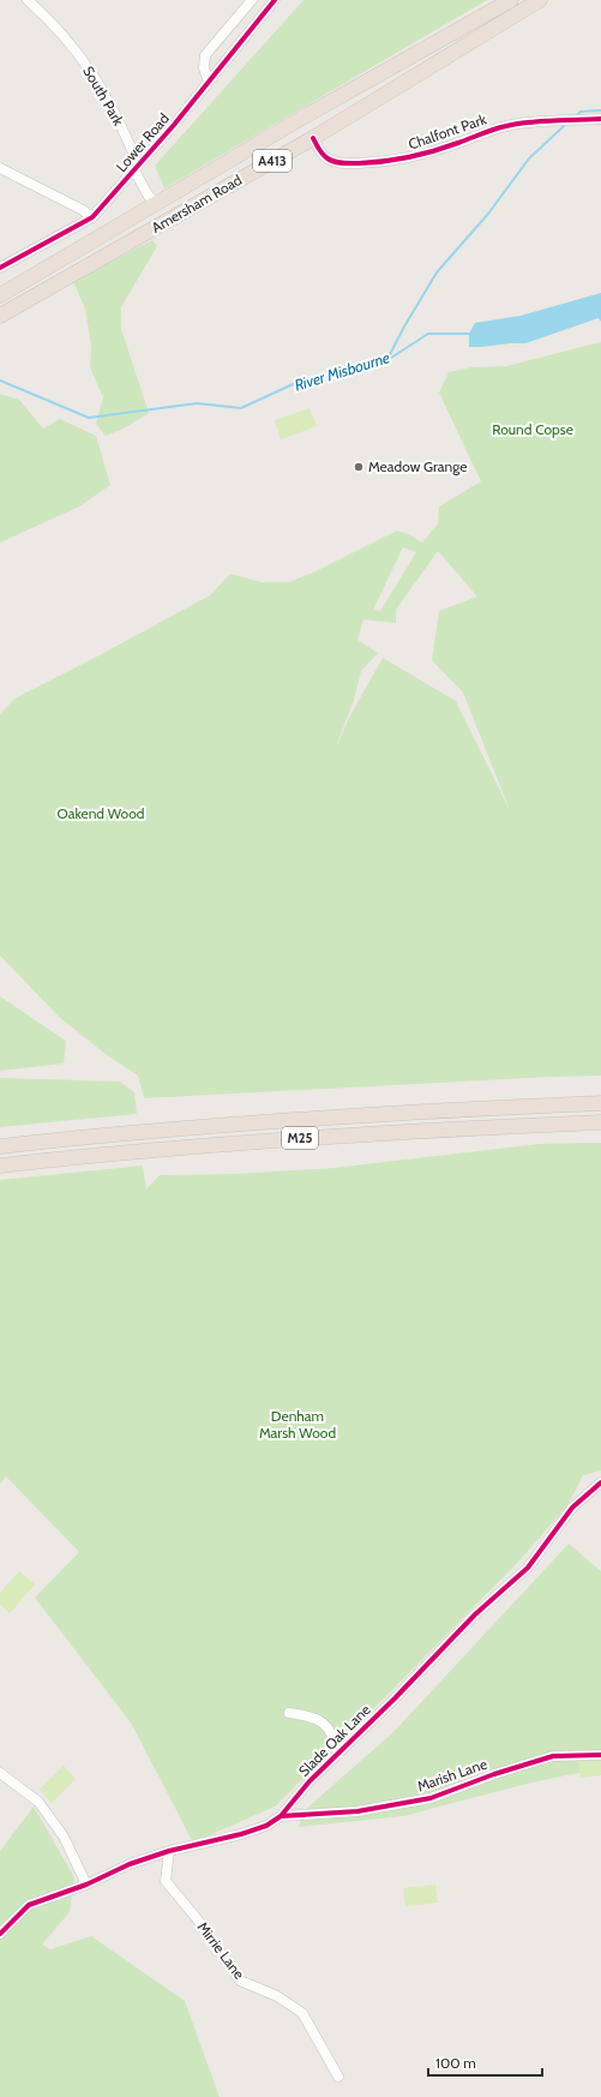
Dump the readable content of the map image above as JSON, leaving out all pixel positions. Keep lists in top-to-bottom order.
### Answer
{
  "streets": {
    "highway": ["A413", "Amersham Road", "M25"],
    "street": [
      "South Park",
      "Chalfont Park",
      "Lower Road",
      "Slade Oak Lane",
      "Marish Lane",
      "Mirrie Lane"
    ]
  },
  "crossings": [
    ["South Park", "Lower Road"],
    ["South Park", "A413"],
    ["Chalfont Park", "Amersham Road"],
    ["Slade Oak Lane", "Marish Lane"],
    ["Slade Oak Lane", "Mirrie Lane"]
  ],
  "water": ["River Misbourne"],
  "parks": ["Round Copse", "Oakend Wood", "Denham Marsh Wood"],
  "places": ["Meadow Grange"],
  "scale_bar": "100 m"
}
